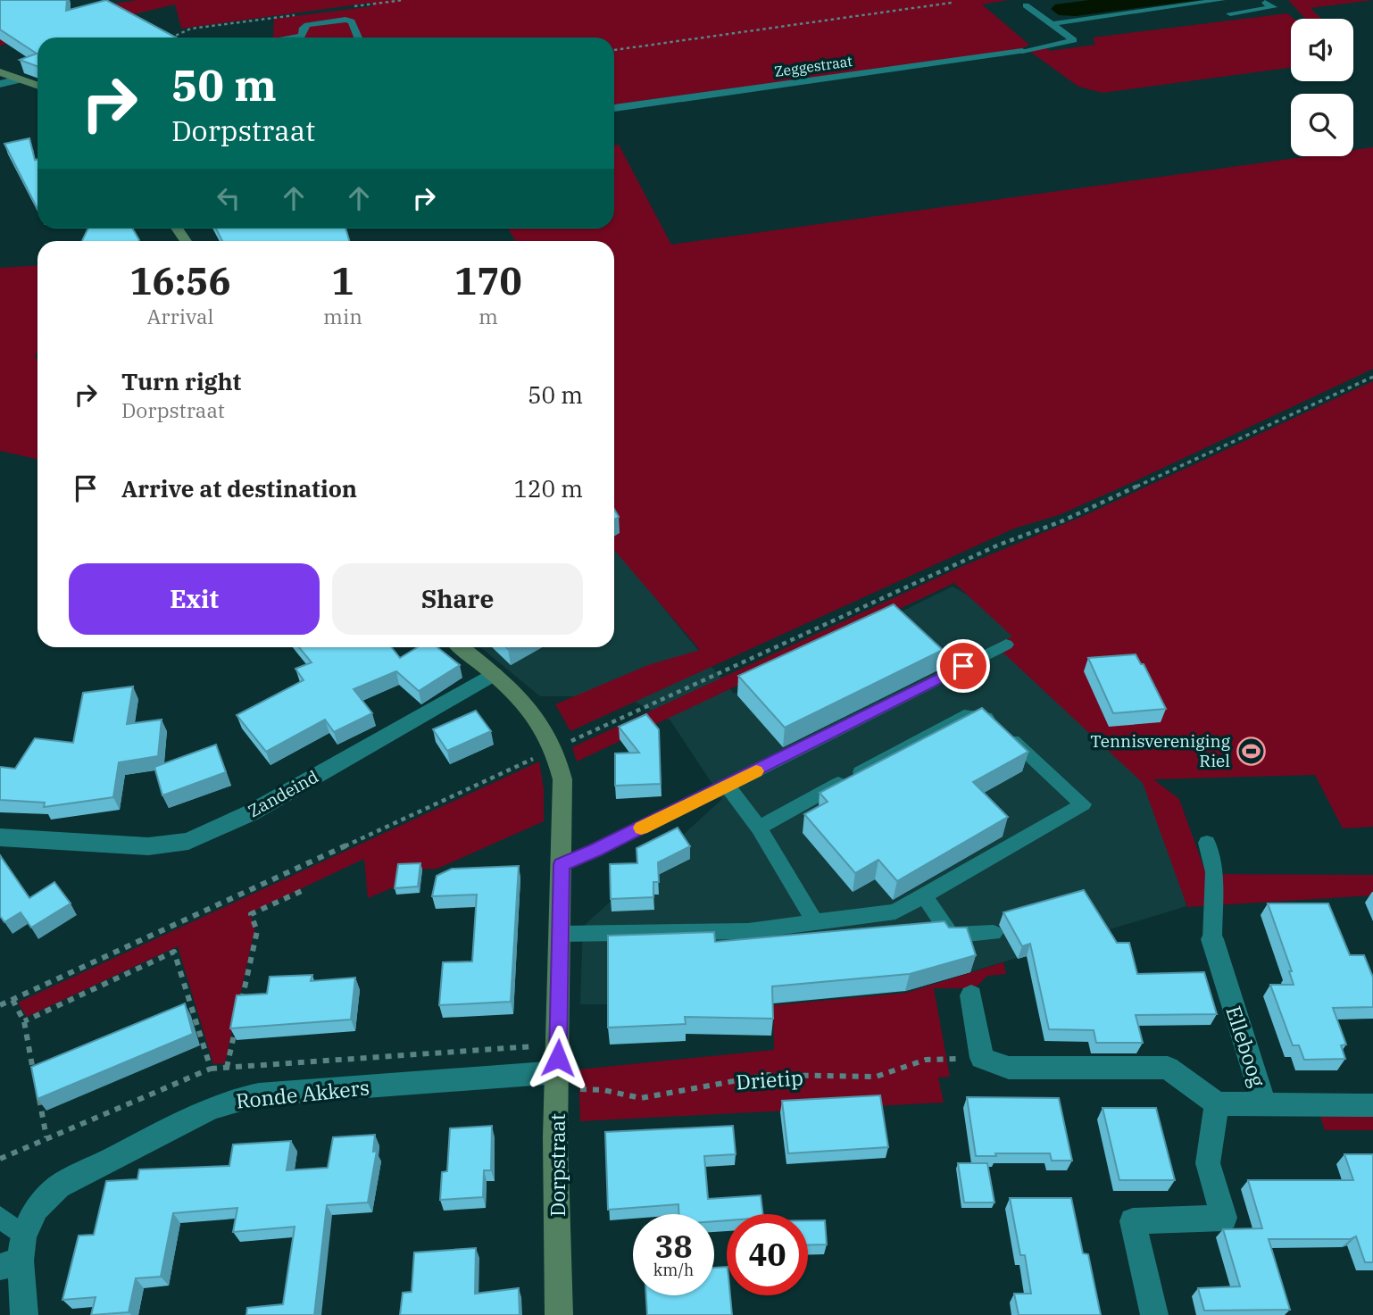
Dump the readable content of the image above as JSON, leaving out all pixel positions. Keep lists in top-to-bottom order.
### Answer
{
  "streets": {
    "street": [
      "Zeggestraat",
      "Zandeind",
      "Elleboog",
      "Ronde Akkers",
      "Dorpstraat"
    ],
    "path": ["Drietip"]
  },
  "crossings": [
    ["Zandeind", "Dorpstraat"],
    ["Drietip", "Ronde Akkers"],
    ["Drietip", "Dorpstraat"],
    ["Ronde Akkers", "Dorpstraat"]
  ],
  "places": {
    "sports": ["Tennisvereniging Riel"]
  },
  "page": {
    "turn": ["50 m", "Dorpstraat"],
    "eta": [
      "16:56",
      "Arrival",
      "1",
      "min",
      "170",
      "m"
    ],
    "list": [
      {
        "name": "Turn right",
        "note": "Dorpstraat",
        "value": "50 m"
      },
      {
        "name": "Arrive at destination",
        "value": "120 m"
      }
    ],
    "buttons": ["Exit", "Share"],
    "speed": "38 km/h",
    "limit": "40"
  }
}
